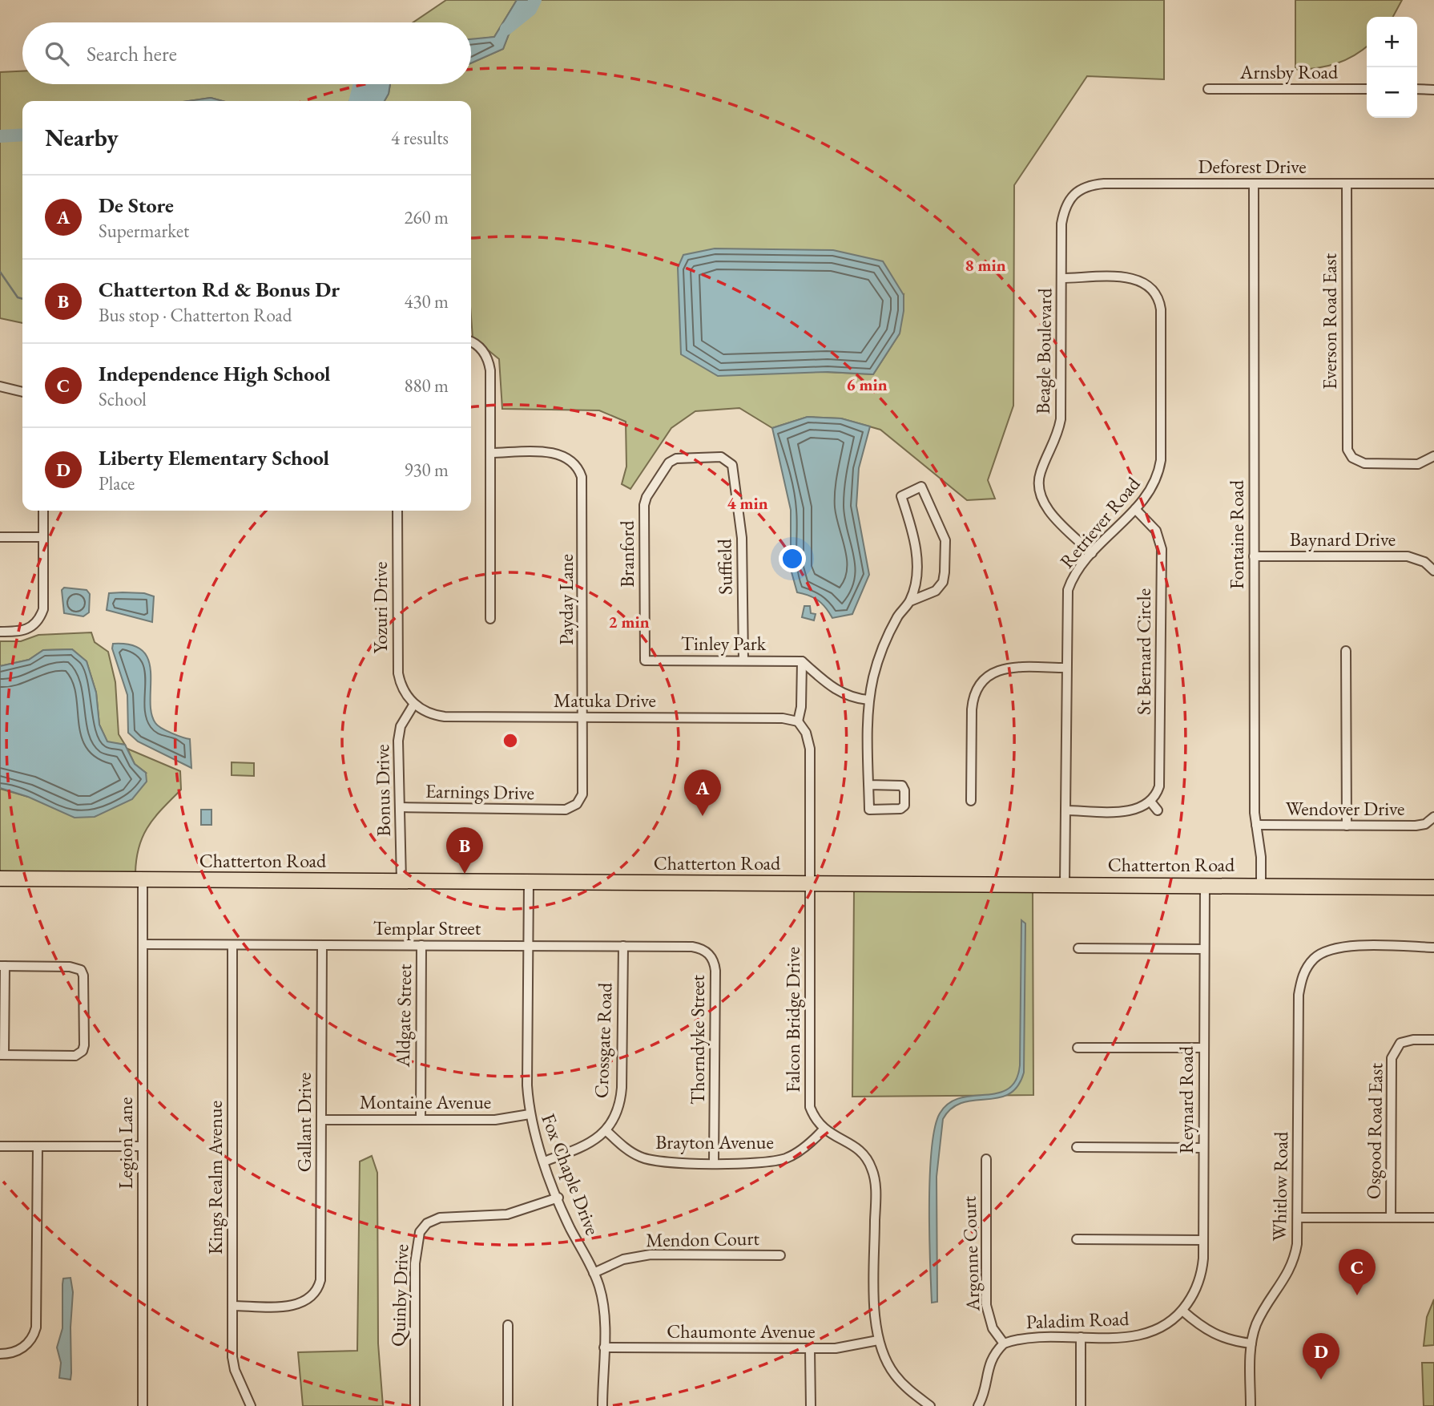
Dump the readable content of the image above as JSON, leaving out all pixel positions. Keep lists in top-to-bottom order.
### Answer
{
  "streets": {
    "main road": ["Chatterton Road"],
    "street": [
      "Arnsby Road",
      "Deforest Drive",
      "Everson Road East",
      "Beagle Boulevard",
      "Retriever Road",
      "Fontaine Road",
      "Baynard Drive",
      "Branford",
      "Suffield",
      "Payday Lane",
      "Yozuri Drive",
      "Tinley Park",
      "St Bernard Circle",
      "Matuka Drive",
      "Bonus Drive",
      "Earnings Drive",
      "Wendover Drive",
      "Templar Street",
      "Aldgate Street",
      "Falcon Bridge Drive",
      "Thorndyke Street",
      "Crossgate Road",
      "Reynard Road",
      "Montaine Avenue",
      "Gallant Drive",
      "Osgood Road East",
      "Brayton Avenue",
      "Legion Lane",
      "Fox Chaple Drive",
      "Kings Realm Avenue",
      "Whitlow Road",
      "Mendon Court",
      "Argonne Court",
      "Quinby Drive",
      "Paladim Road",
      "Chaumonte Avenue"
    ]
  },
  "crossings": [
    ["Deforest Drive", "Everson Road East"],
    ["Deforest Drive", "Beagle Boulevard"],
    ["Deforest Drive", "Fontaine Road"],
    ["Beagle Boulevard", "Retriever Road"],
    ["Retriever Road", "St Bernard Circle"],
    ["Retriever Road", "Chatterton Road"],
    ["Fontaine Road", "Baynard Drive"],
    ["Fontaine Road", "Wendover Drive"],
    ["Fontaine Road", "Chatterton Road"],
    ["Branford", "Suffield"],
    ["Branford", "Tinley Park"],
    ["Suffield", "Tinley Park"],
    ["Payday Lane", "Matuka Drive"],
    ["Payday Lane", "Earnings Drive"],
    ["Yozuri Drive", "Matuka Drive"],
    ["Yozuri Drive", "Bonus Drive"],
    ["Matuka Drive", "Bonus Drive"],
    ["Matuka Drive", "Falcon Bridge Drive"],
    ["Bonus Drive", "Earnings Drive"],
    ["Bonus Drive", "Chatterton Road"],
    ["Chatterton Road", "Falcon Bridge Drive"],
    ["Chatterton Road", "Reynard Road"],
    ["Chatterton Road", "Legion Lane"],
    ["Chatterton Road", "Fox Chaple Drive"],
    ["Templar Street", "Aldgate Street"],
    ["Templar Street", "Thorndyke Street"],
    ["Templar Street", "Crossgate Road"],
    ["Templar Street", "Gallant Drive"],
    ["Templar Street", "Legion Lane"],
    ["Templar Street", "Fox Chaple Drive"],
    ["Templar Street", "Kings Realm Avenue"],
    ["Aldgate Street", "Montaine Avenue"],
    ["Falcon Bridge Drive", "Brayton Avenue"],
    ["Thorndyke Street", "Brayton Avenue"],
    ["Crossgate Road", "Brayton Avenue"],
    ["Crossgate Road", "Fox Chaple Drive"],
    ["Reynard Road", "Paladim Road"],
    ["Montaine Avenue", "Gallant Drive"],
    ["Montaine Avenue", "Fox Chaple Drive"],
    ["Gallant Drive", "Kings Realm Avenue"],
    ["Fox Chaple Drive", "Mendon Court"],
    ["Fox Chaple Drive", "Quinby Drive"],
    ["Fox Chaple Drive", "Chaumonte Avenue"],
    ["Argonne Court", "Paladim Road"]
  ],
  "page": {
    "map_buttons": ["+", "−"],
    "search": "Search here",
    "heading": ["Nearby", "4 results"],
    "list": [
      {
        "mark": "A",
        "name": "De Store",
        "note": "Supermarket",
        "value": "260 m"
      },
      {
        "mark": "B",
        "name": "Chatterton Rd & Bonus Dr",
        "note": "Bus stop · Chatterton Road",
        "value": "430 m"
      },
      {
        "mark": "C",
        "name": "Independence High School",
        "note": "School",
        "value": "880 m"
      },
      {
        "mark": "D",
        "name": "Liberty Elementary School",
        "note": "Place",
        "value": "930 m"
      }
    ],
    "pins": [
      "A",
      "B",
      "C",
      "D"
    ]
  },
  "rings": [
    "8 min",
    "6 min",
    "4 min",
    "2 min"
  ]
}
